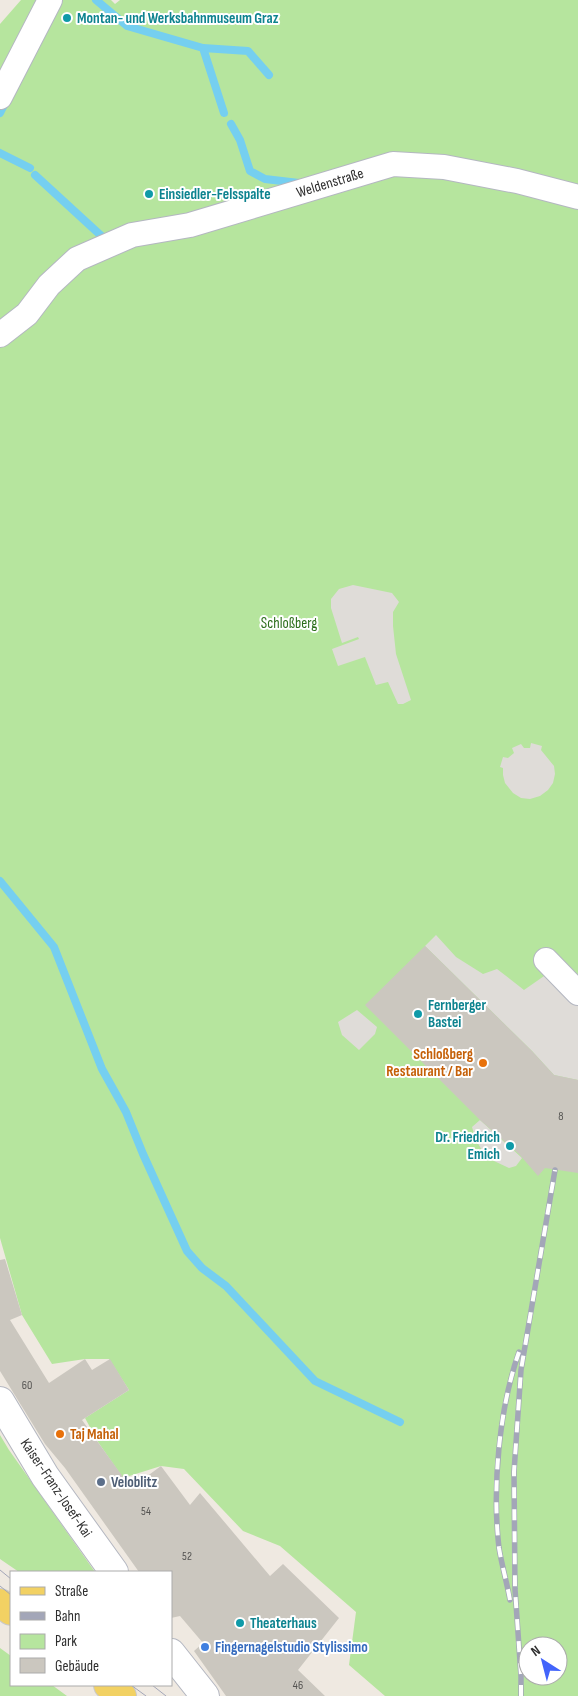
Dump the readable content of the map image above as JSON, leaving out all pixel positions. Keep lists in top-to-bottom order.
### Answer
{
  "streets": {
    "street": ["Weldenstraße", "Kaiser-Franz-Josef-Kai"]
  },
  "parks": ["Schloßberg"],
  "places": [
    "Montan- und Werksbahnmuseum Graz",
    "Einsiedler-Felsspalte",
    "Fernberger Bastei",
    "Schloßberg Restaurant / Bar",
    "Dr. Friedrich Emich",
    "Taj Mahal",
    "Veloblitz",
    "Theaterhaus",
    "Fingernagelstudio Stylissimo"
  ],
  "house_numbers": [
    "8",
    "60",
    "54",
    "52",
    "46"
  ],
  "legend": [
    "Straße",
    "Bahn",
    "Park",
    "Gebäude"
  ],
  "north": "top left"
}
